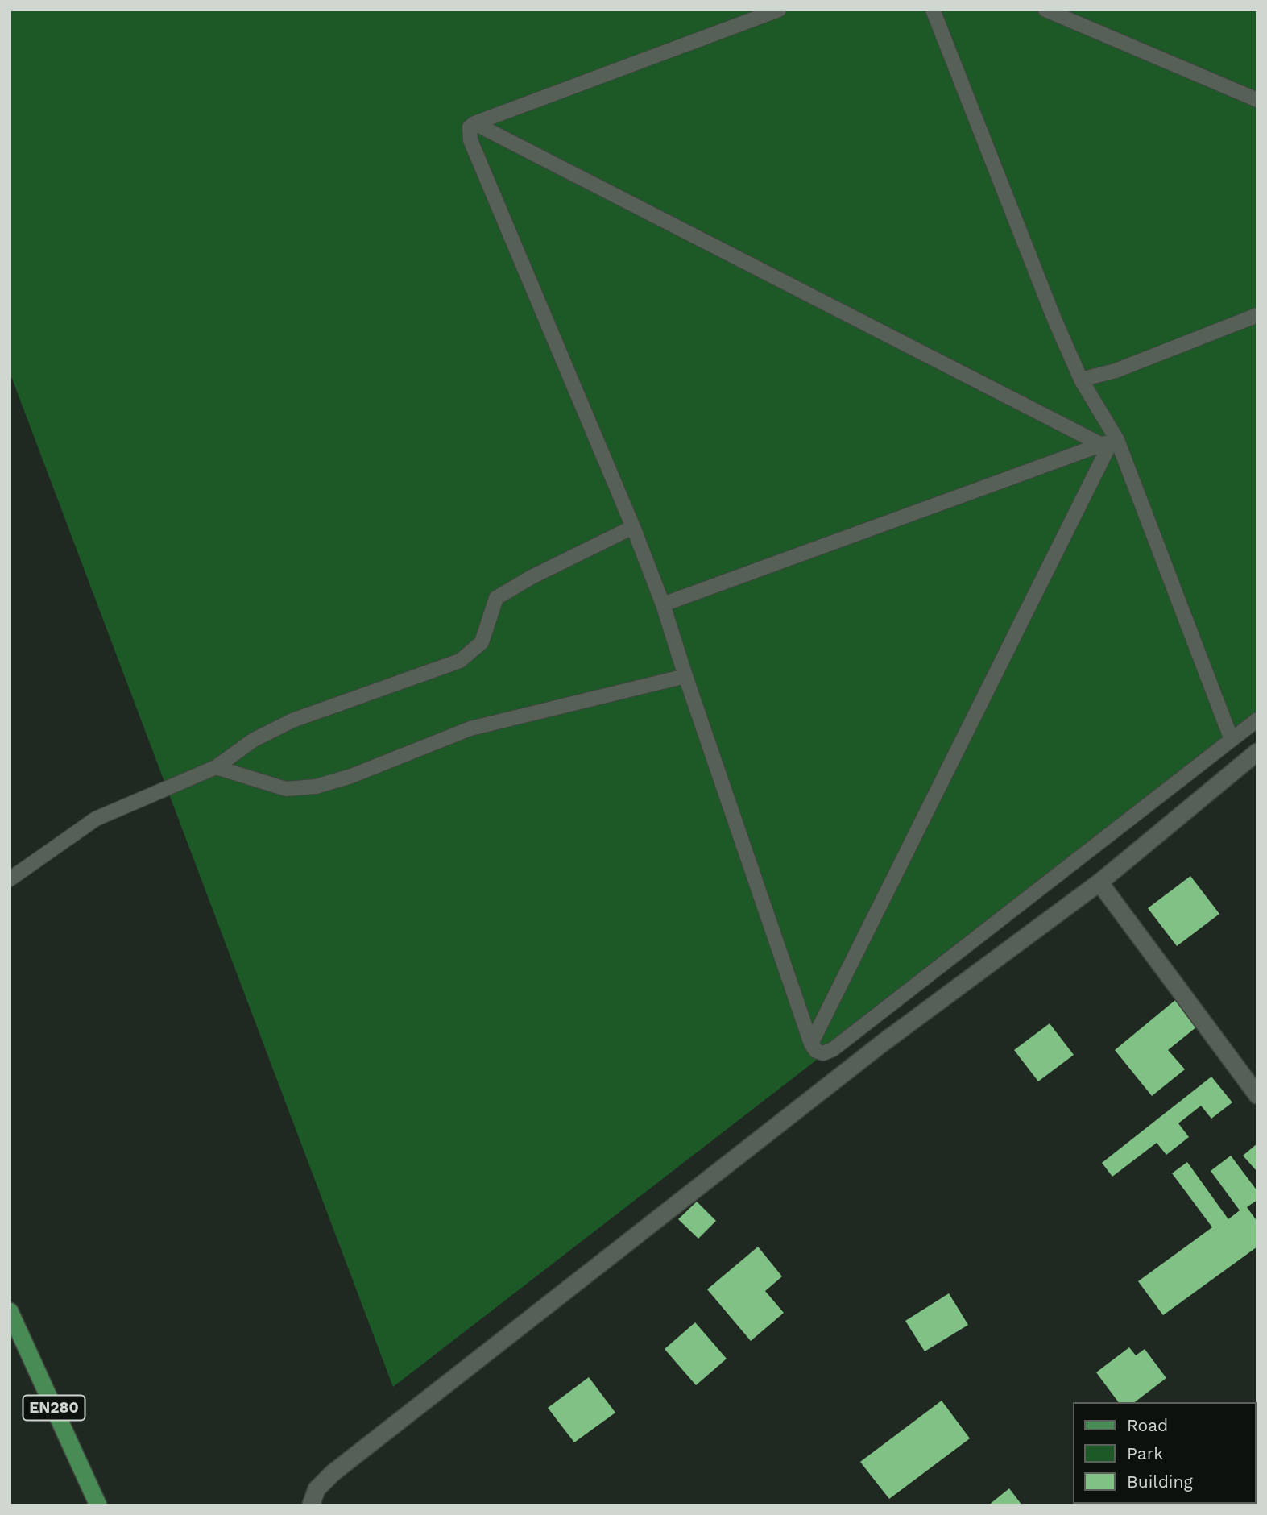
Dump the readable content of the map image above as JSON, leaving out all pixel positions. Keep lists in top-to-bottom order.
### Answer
{
  "streets": {
    "main road": ["EN280"]
  },
  "legend": ["Road", "Park", "Building"]
}
